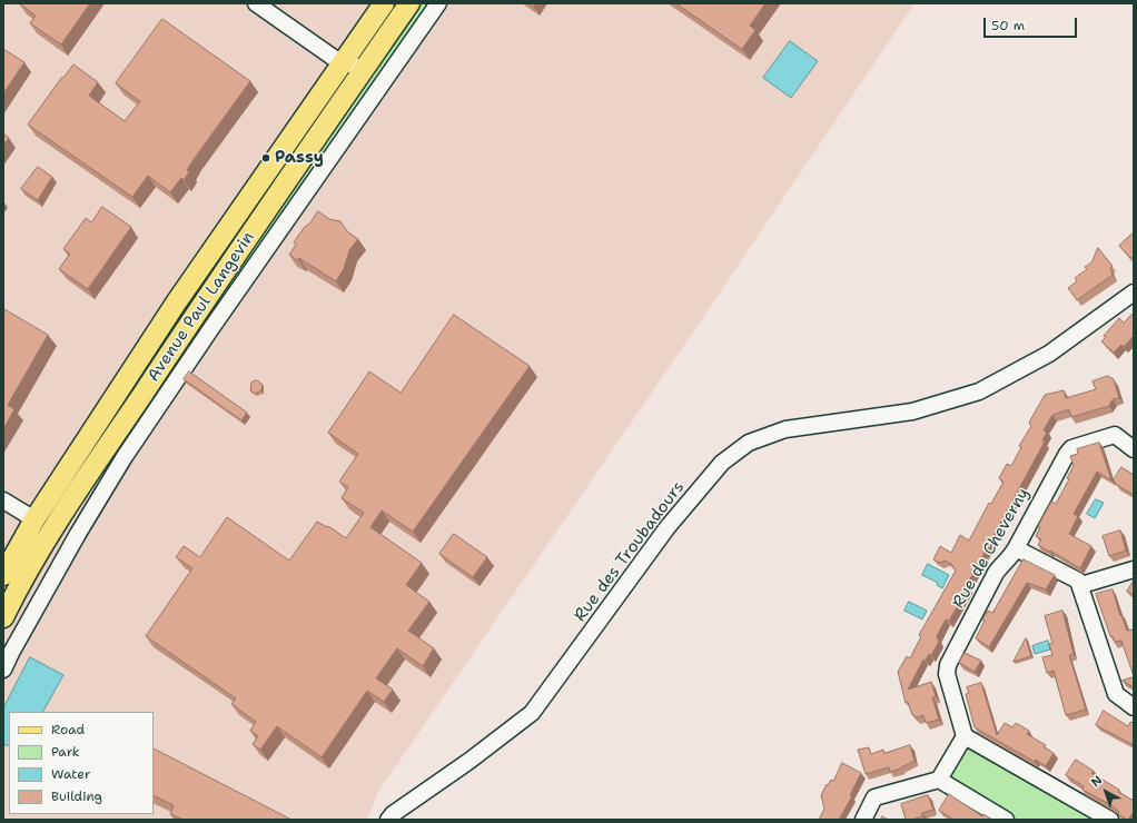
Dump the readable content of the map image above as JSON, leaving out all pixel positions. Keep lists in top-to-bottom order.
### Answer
{
  "streets": {
    "main road": ["Avenue Paul Langevin"],
    "street": ["Rue de Cheverny", "Rue des Troubadours"]
  },
  "places": ["Passy"],
  "legend": [
    "Road",
    "Park",
    "Water",
    "Building"
  ],
  "scale_bar": "50 m",
  "north": "top left"
}
